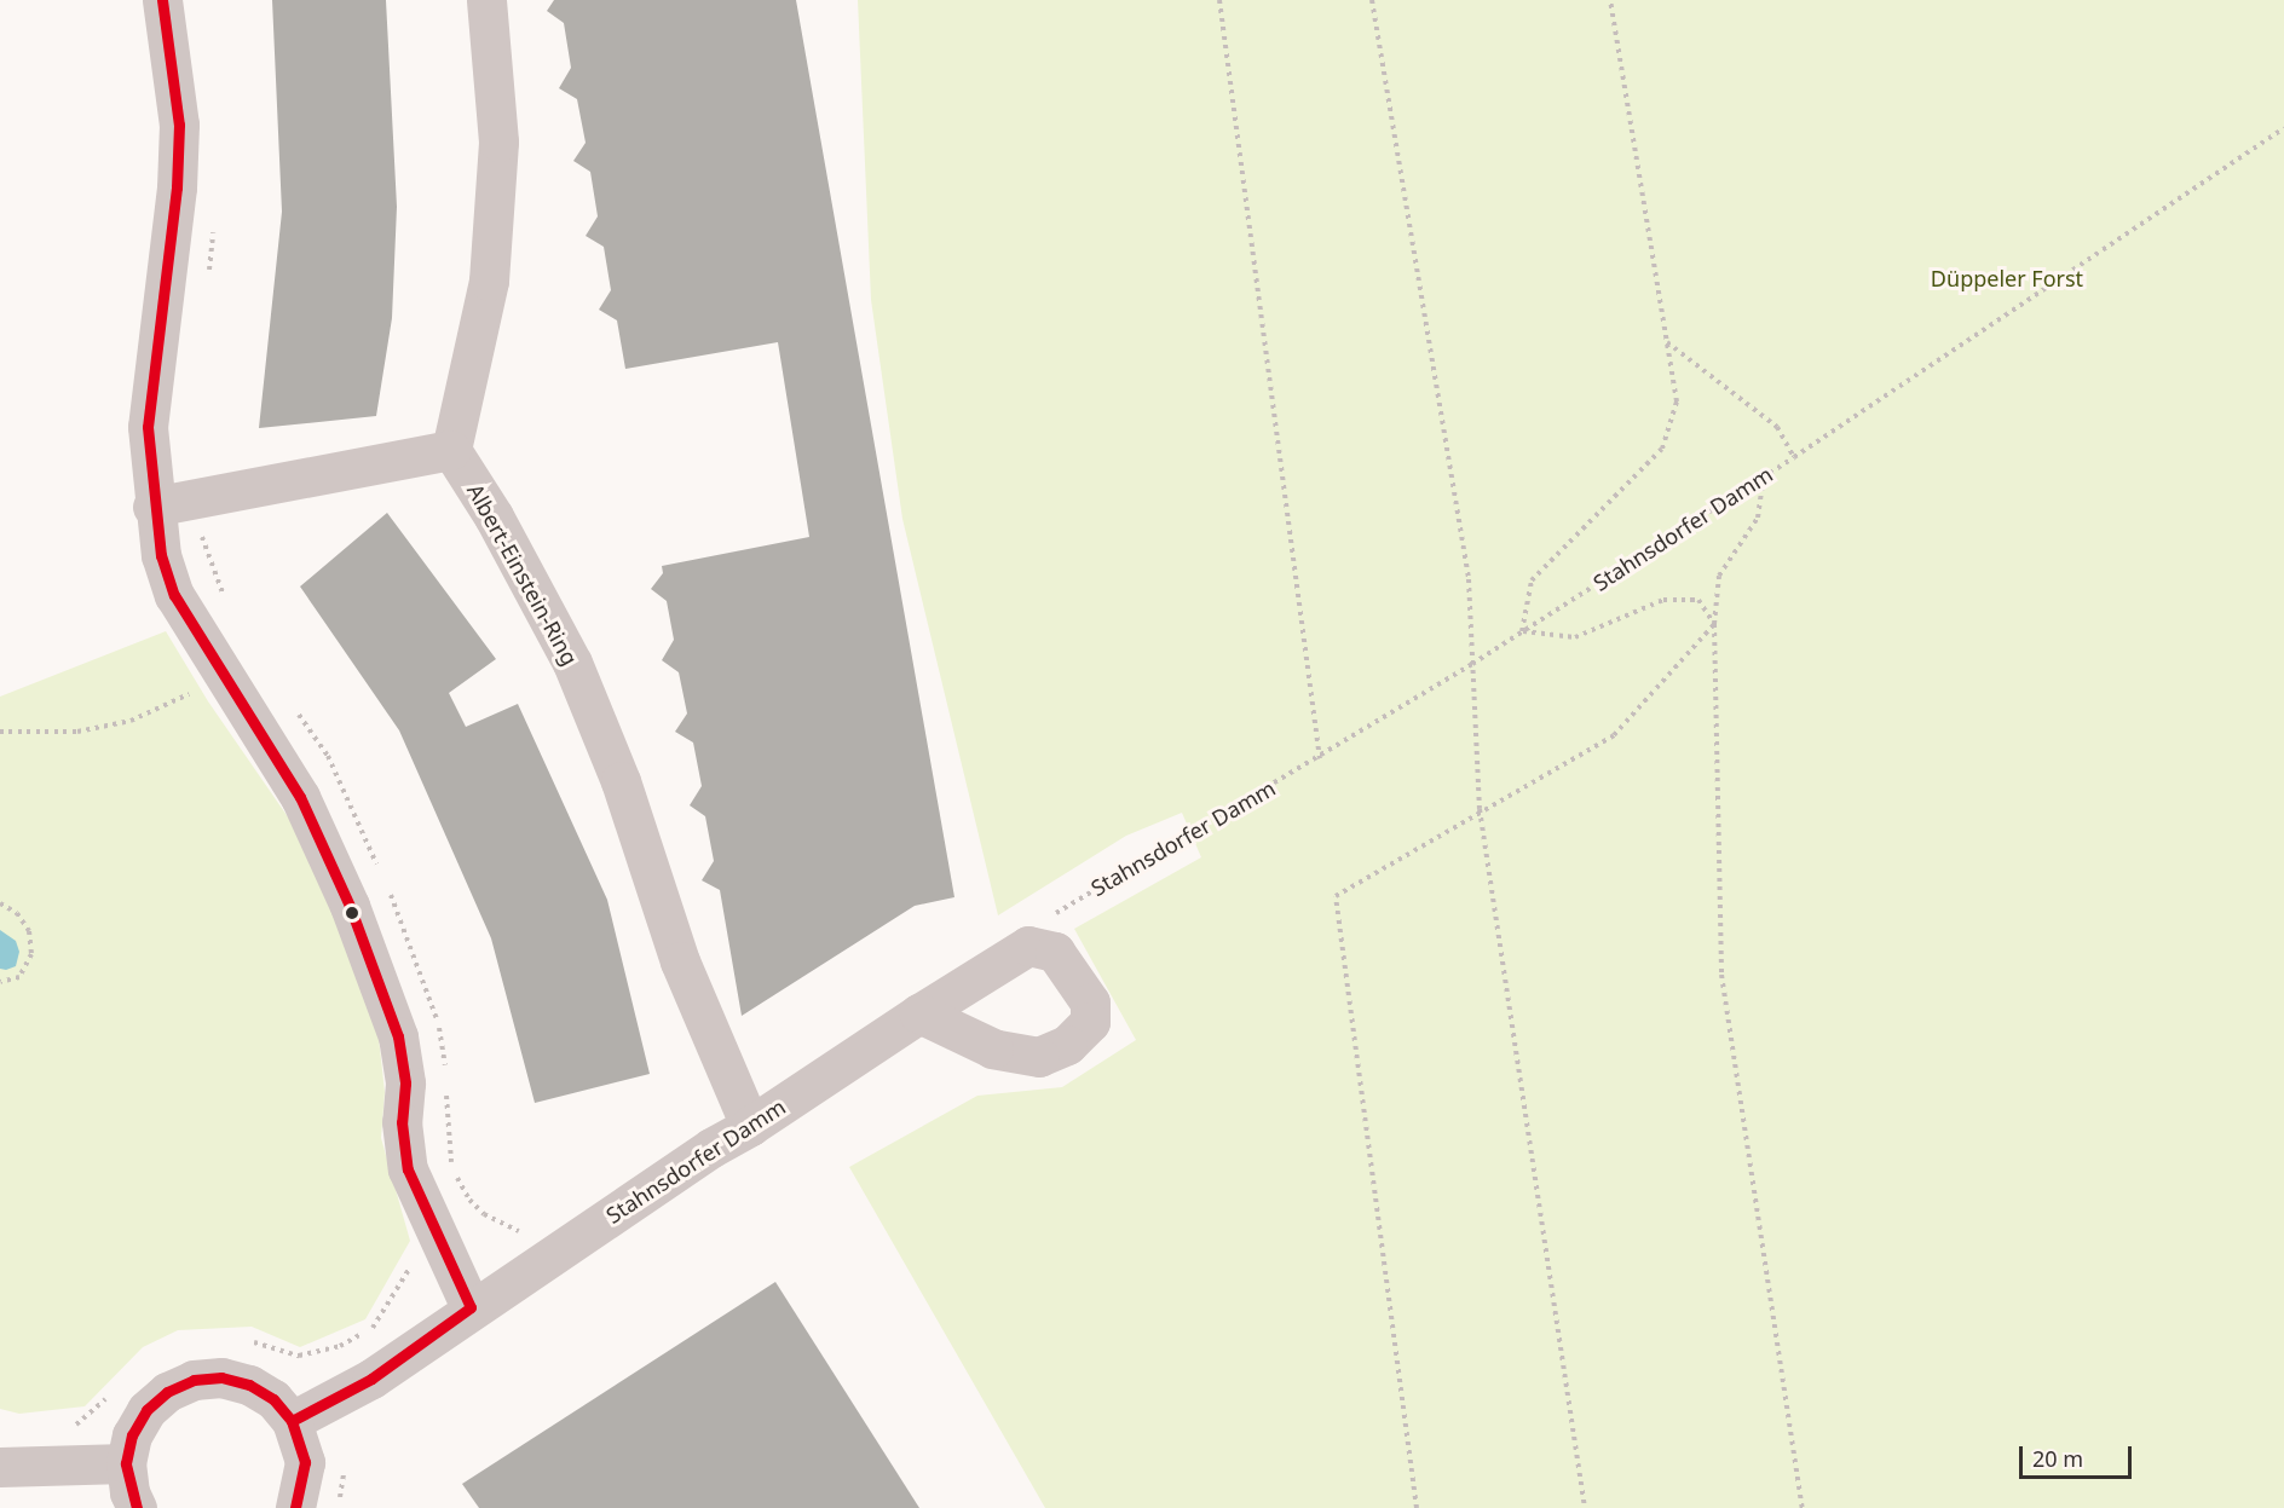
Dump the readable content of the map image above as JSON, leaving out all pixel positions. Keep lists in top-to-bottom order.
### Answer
{
  "streets": {
    "street": ["Stahnsdorfer Damm", "Albert-Einstein-Ring"]
  },
  "crossings": [
    ["Stahnsdorfer Damm", "Albert-Einstein-Ring"]
  ],
  "parks": ["Düppeler Forst"],
  "scale_bar": "20 m"
}
